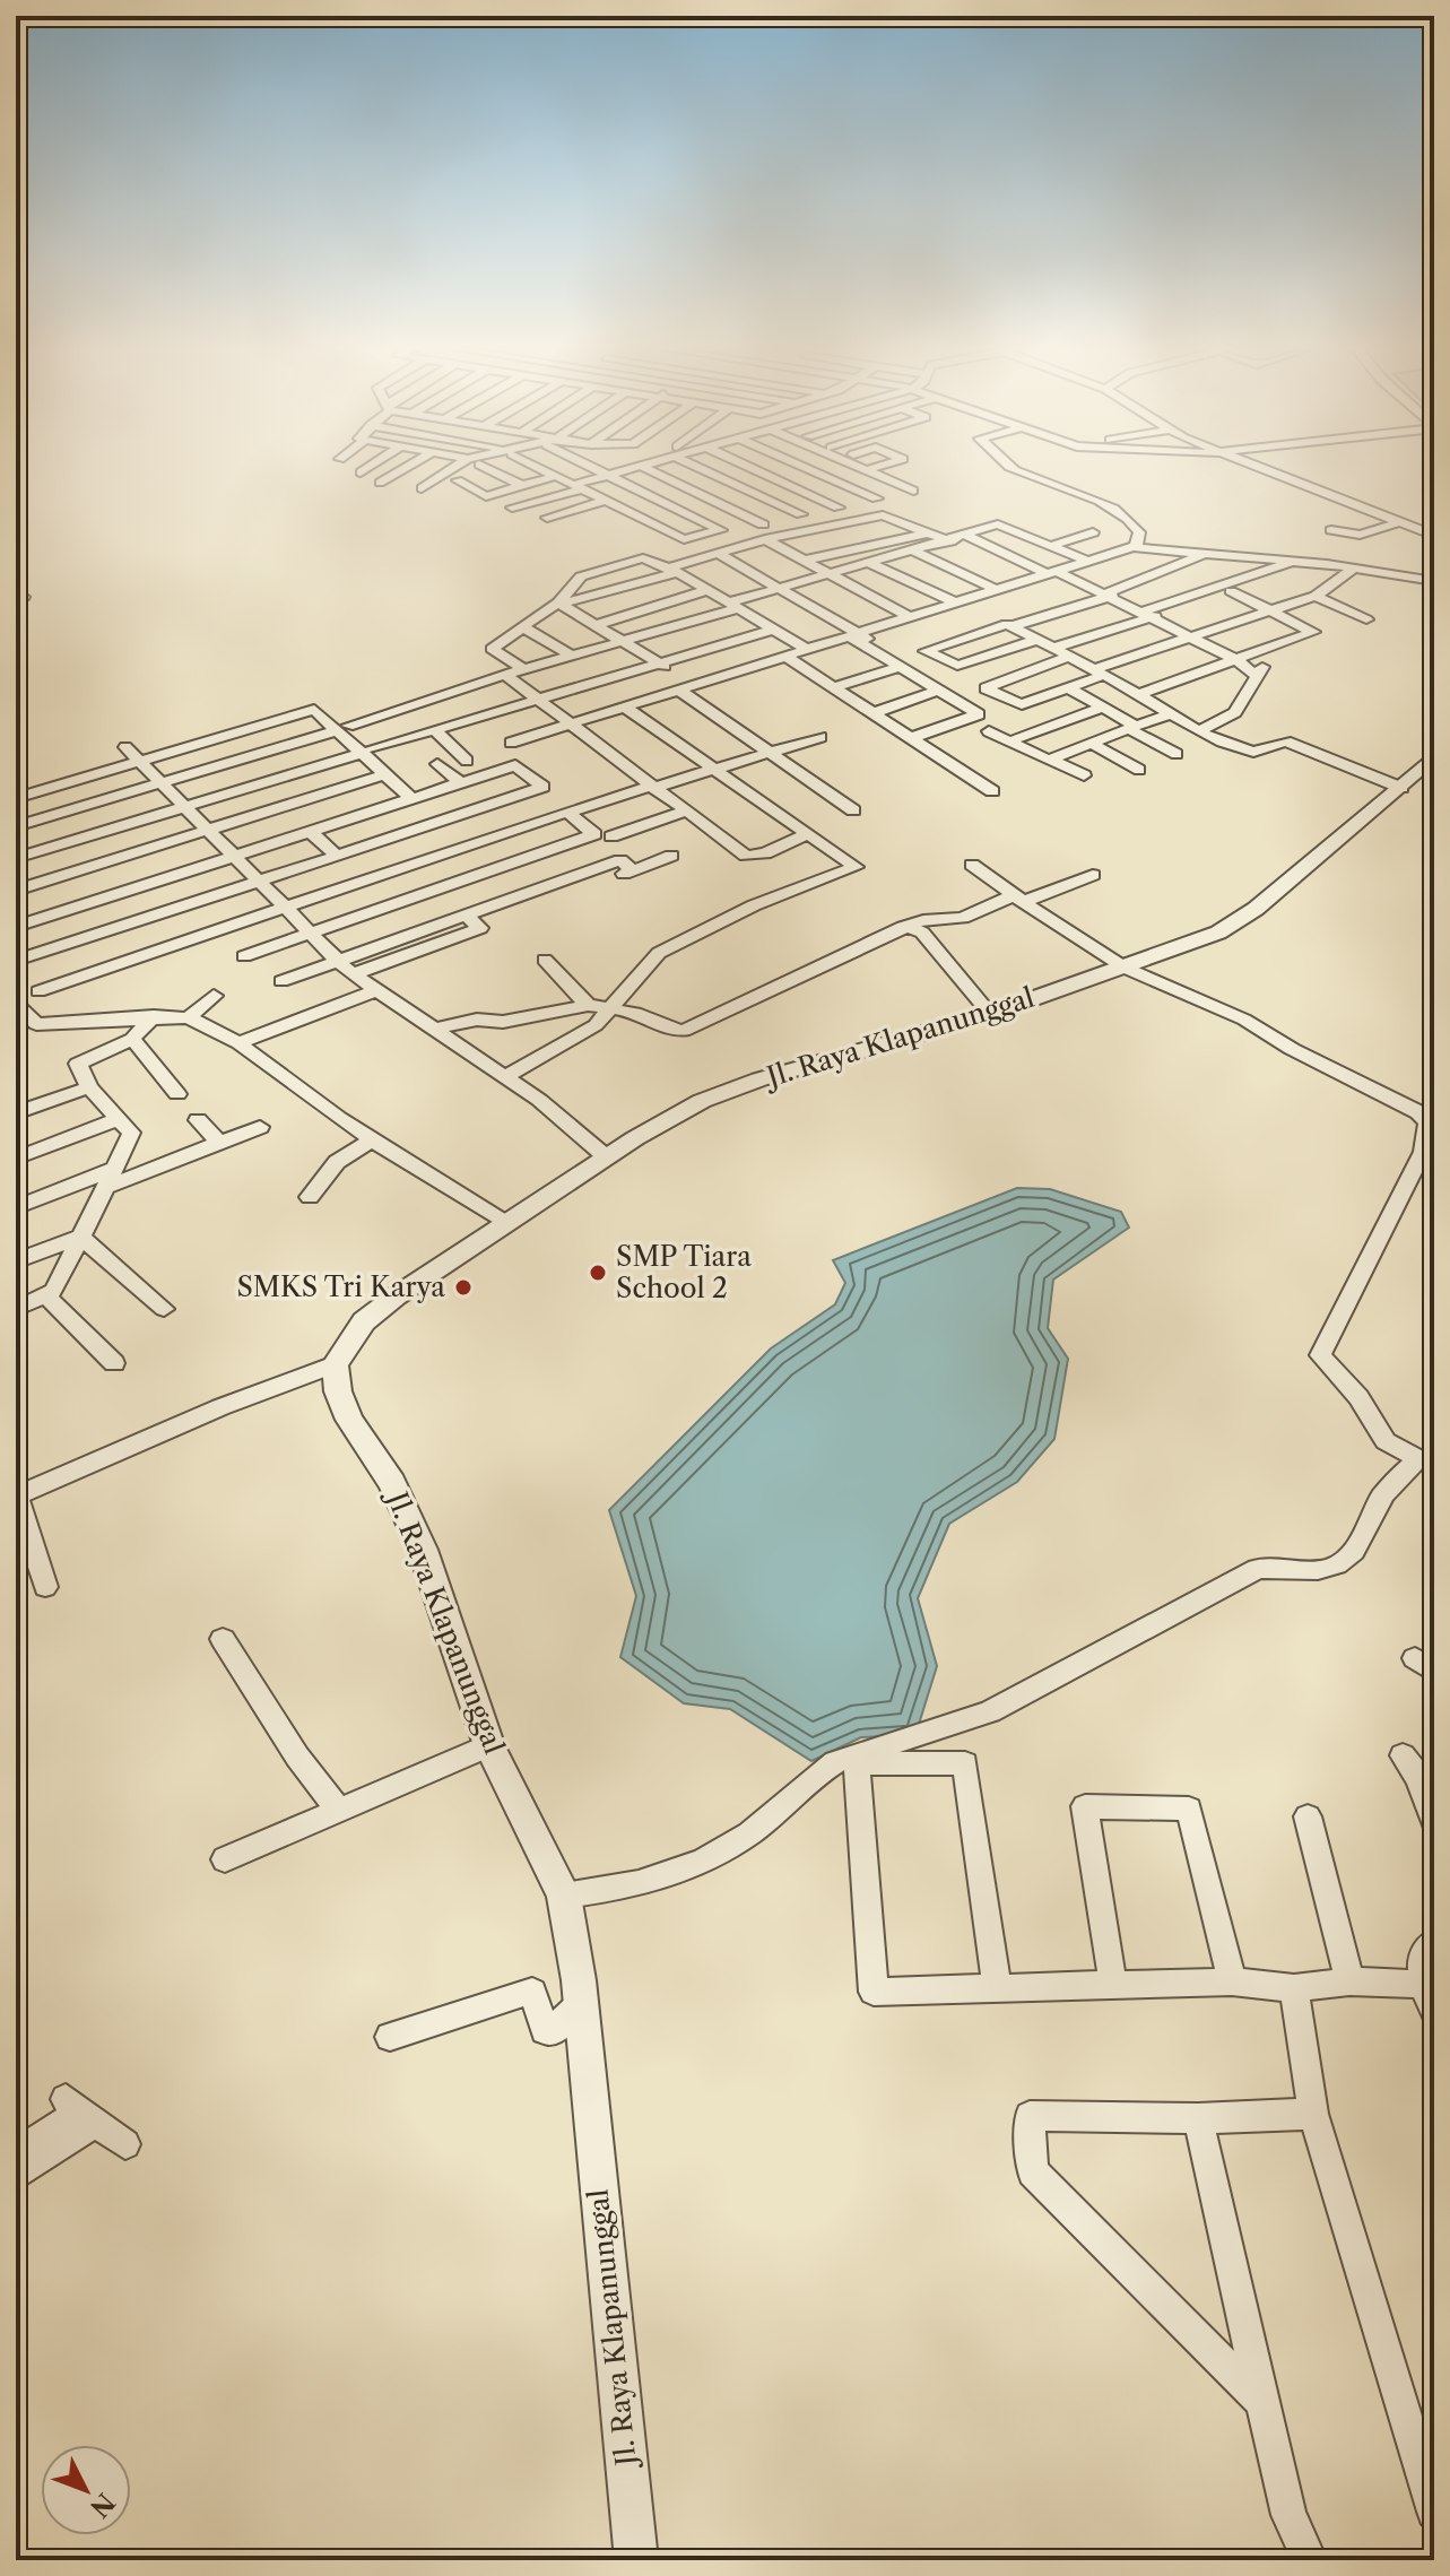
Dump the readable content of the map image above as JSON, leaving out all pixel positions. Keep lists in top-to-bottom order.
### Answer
{
  "streets": {
    "street": ["Jl. Raya Klapanunggal"]
  },
  "places": ["SMP Tiara School 2", "SMKS Tri Karya"],
  "north": "bottom right"
}
